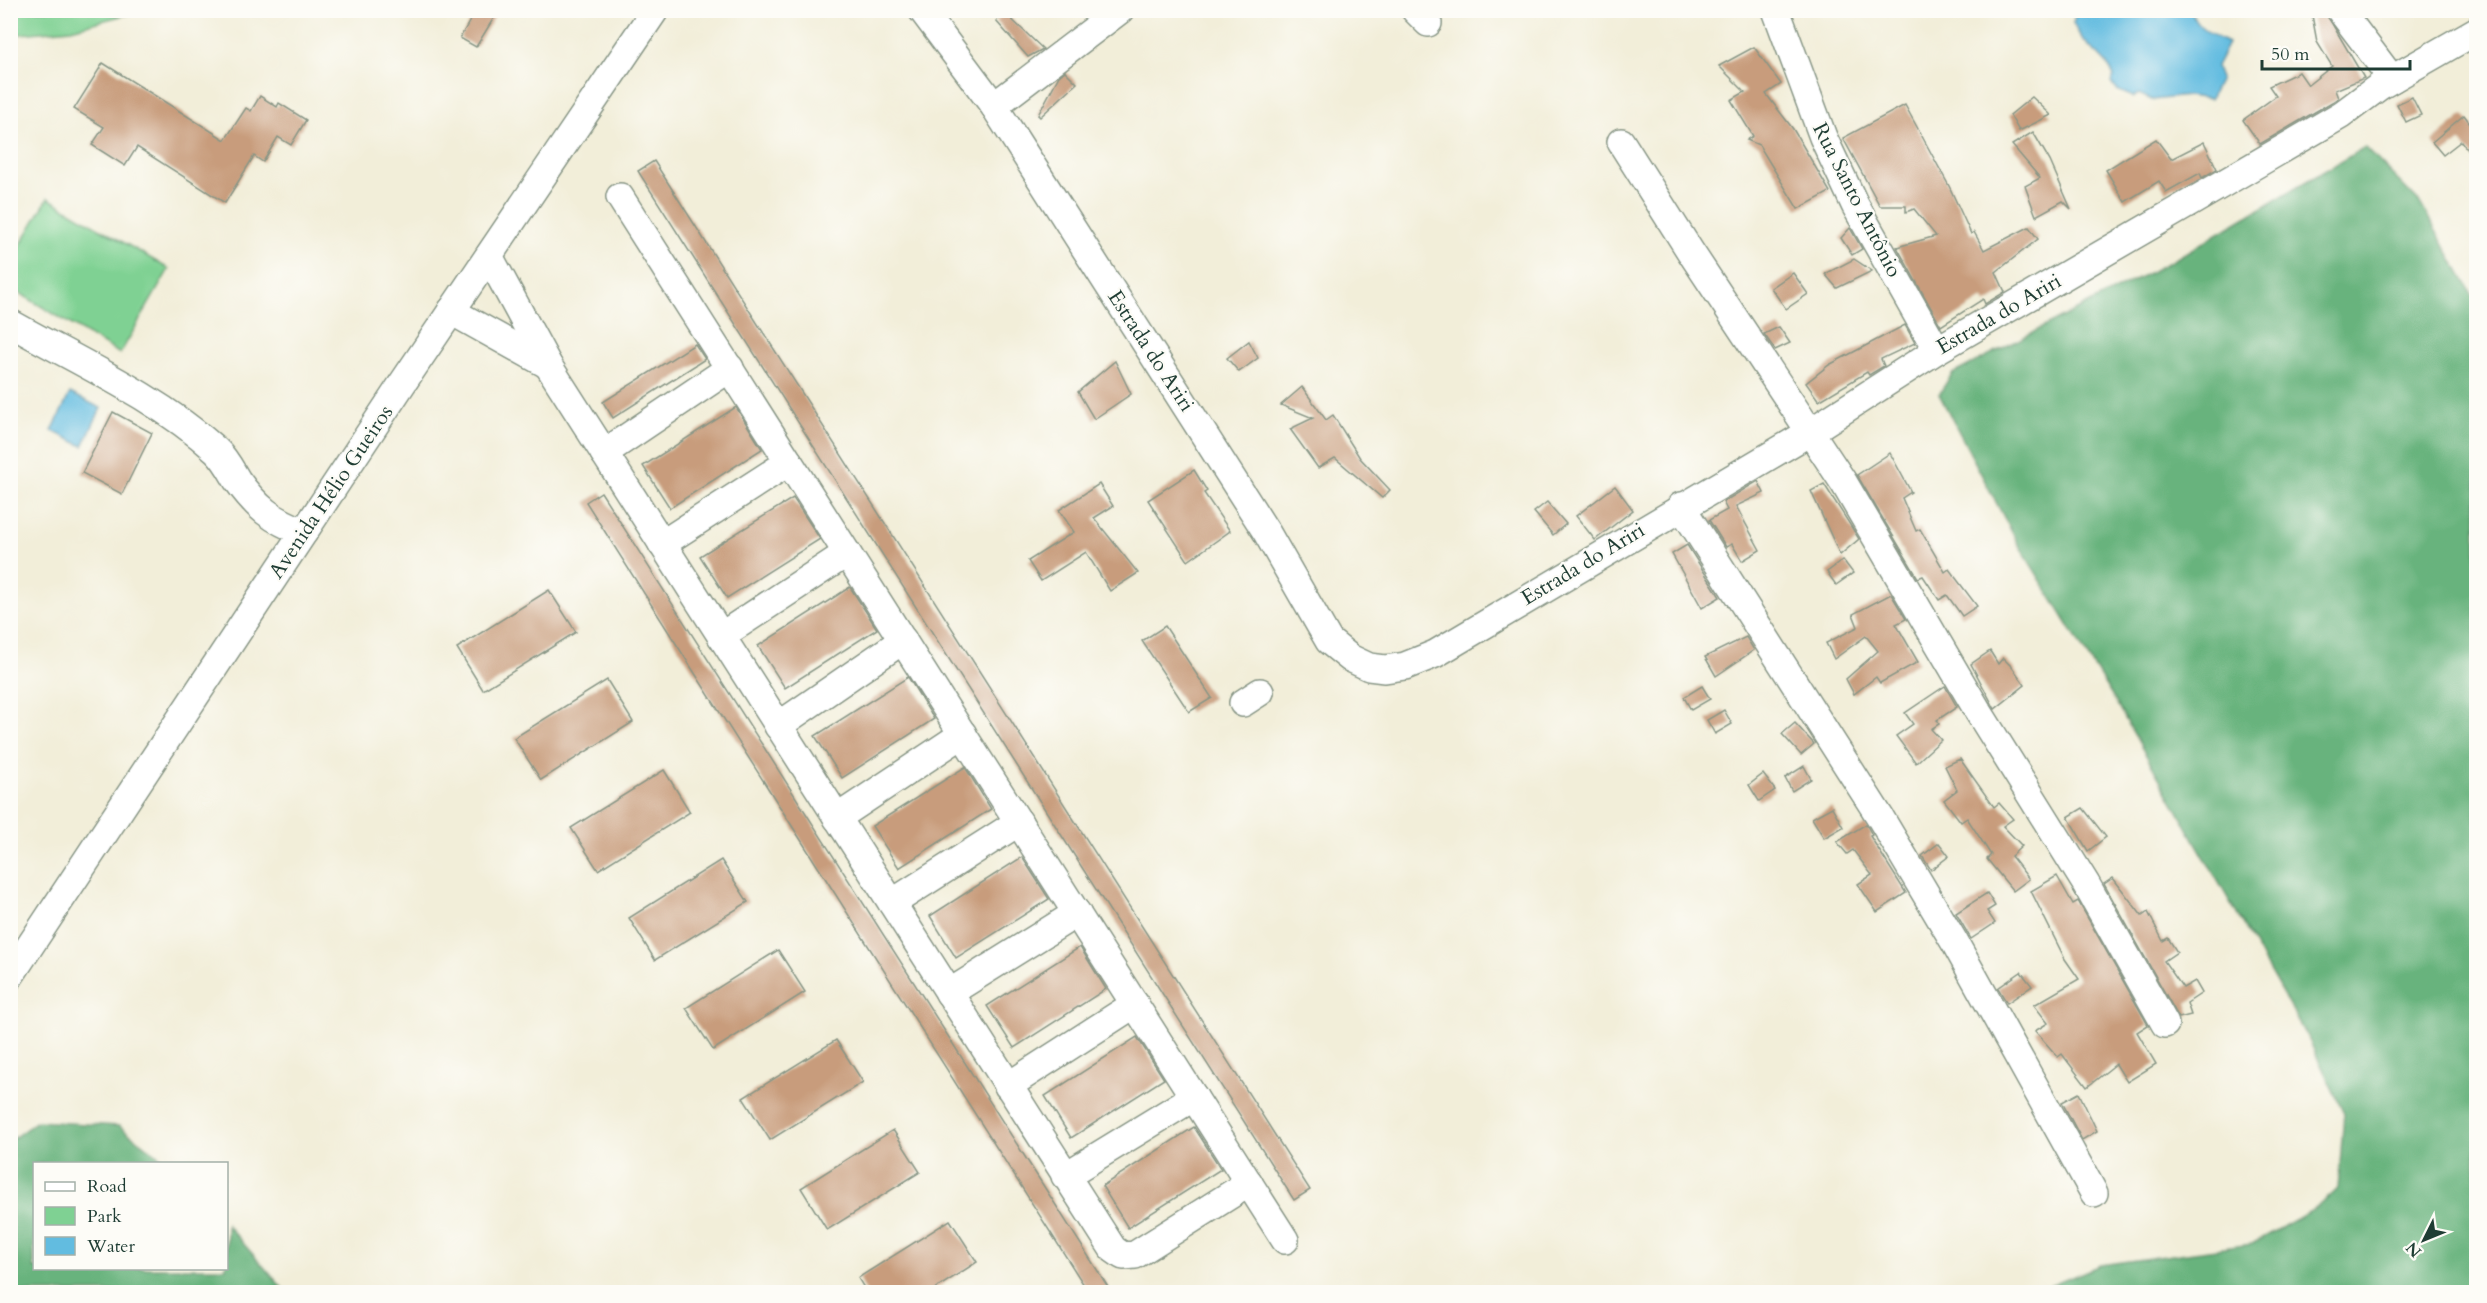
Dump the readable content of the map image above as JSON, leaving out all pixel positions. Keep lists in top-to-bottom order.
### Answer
{
  "streets": {
    "street": ["Rua Santo Antônio", "Estrada do Ariri", "Avenida Hélio Gueiros"]
  },
  "crossings": [
    ["Rua Santo Antônio", "Estrada do Ariri"]
  ],
  "legend": ["Road", "Park", "Water"],
  "scale_bar": "50 m",
  "north": "bottom left"
}
